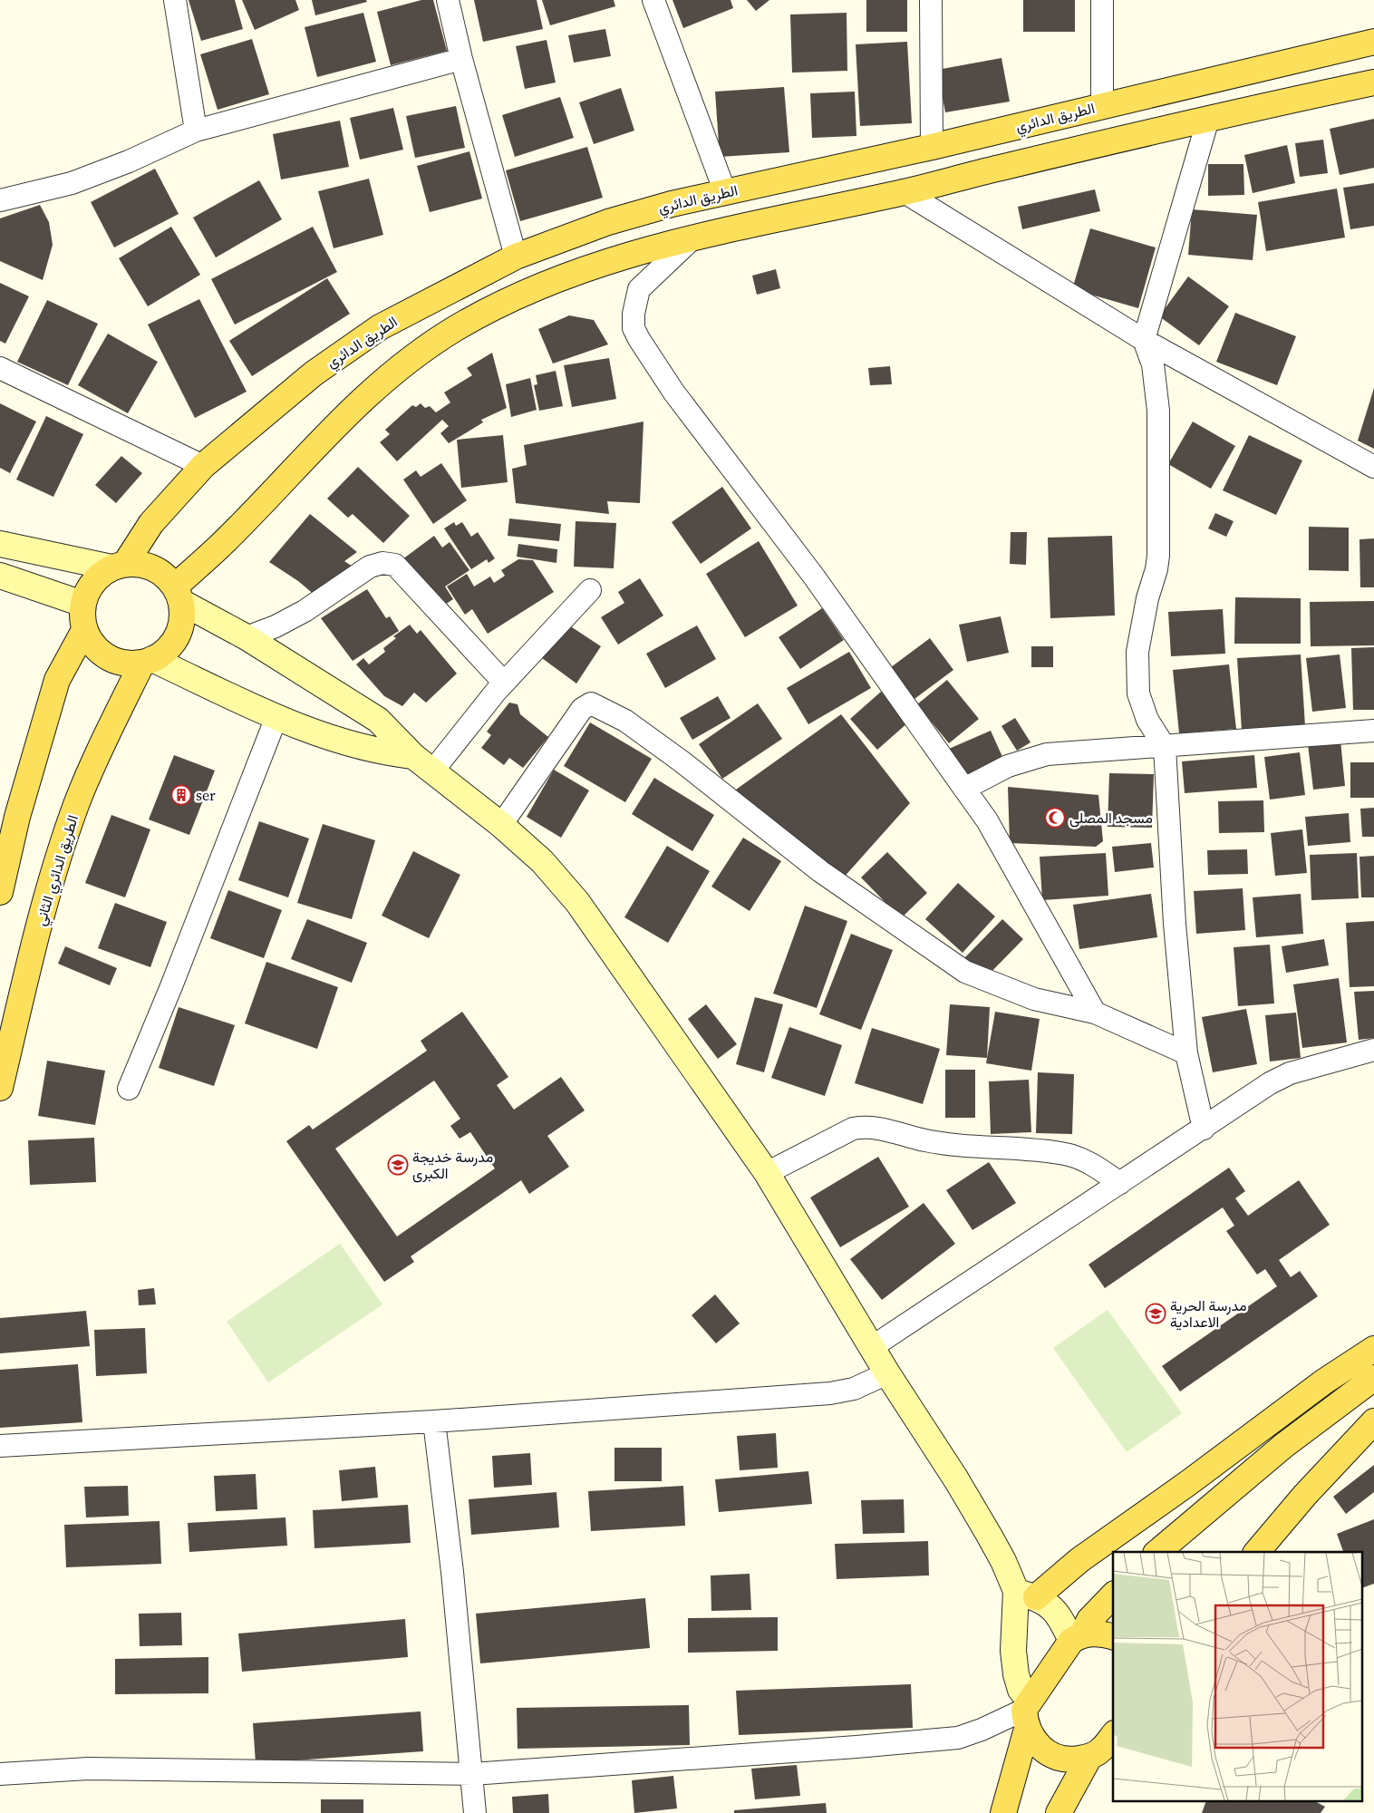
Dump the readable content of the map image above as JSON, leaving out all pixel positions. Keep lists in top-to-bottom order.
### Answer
{
  "streets": {
    "main road": ["الطريق الدائري", "الطريق الدائري الثاني"]
  },
  "crossings": [
    ["الطريق الدائري", "الطريق الدائري الثاني"]
  ],
  "places": {
    "building": ["ser"],
    "mosque": ["مسجد المصلى"],
    "school or university": ["مدرسة خديجة الكبرى", "مدرسة الحرية الاعدادية"]
  }
}
